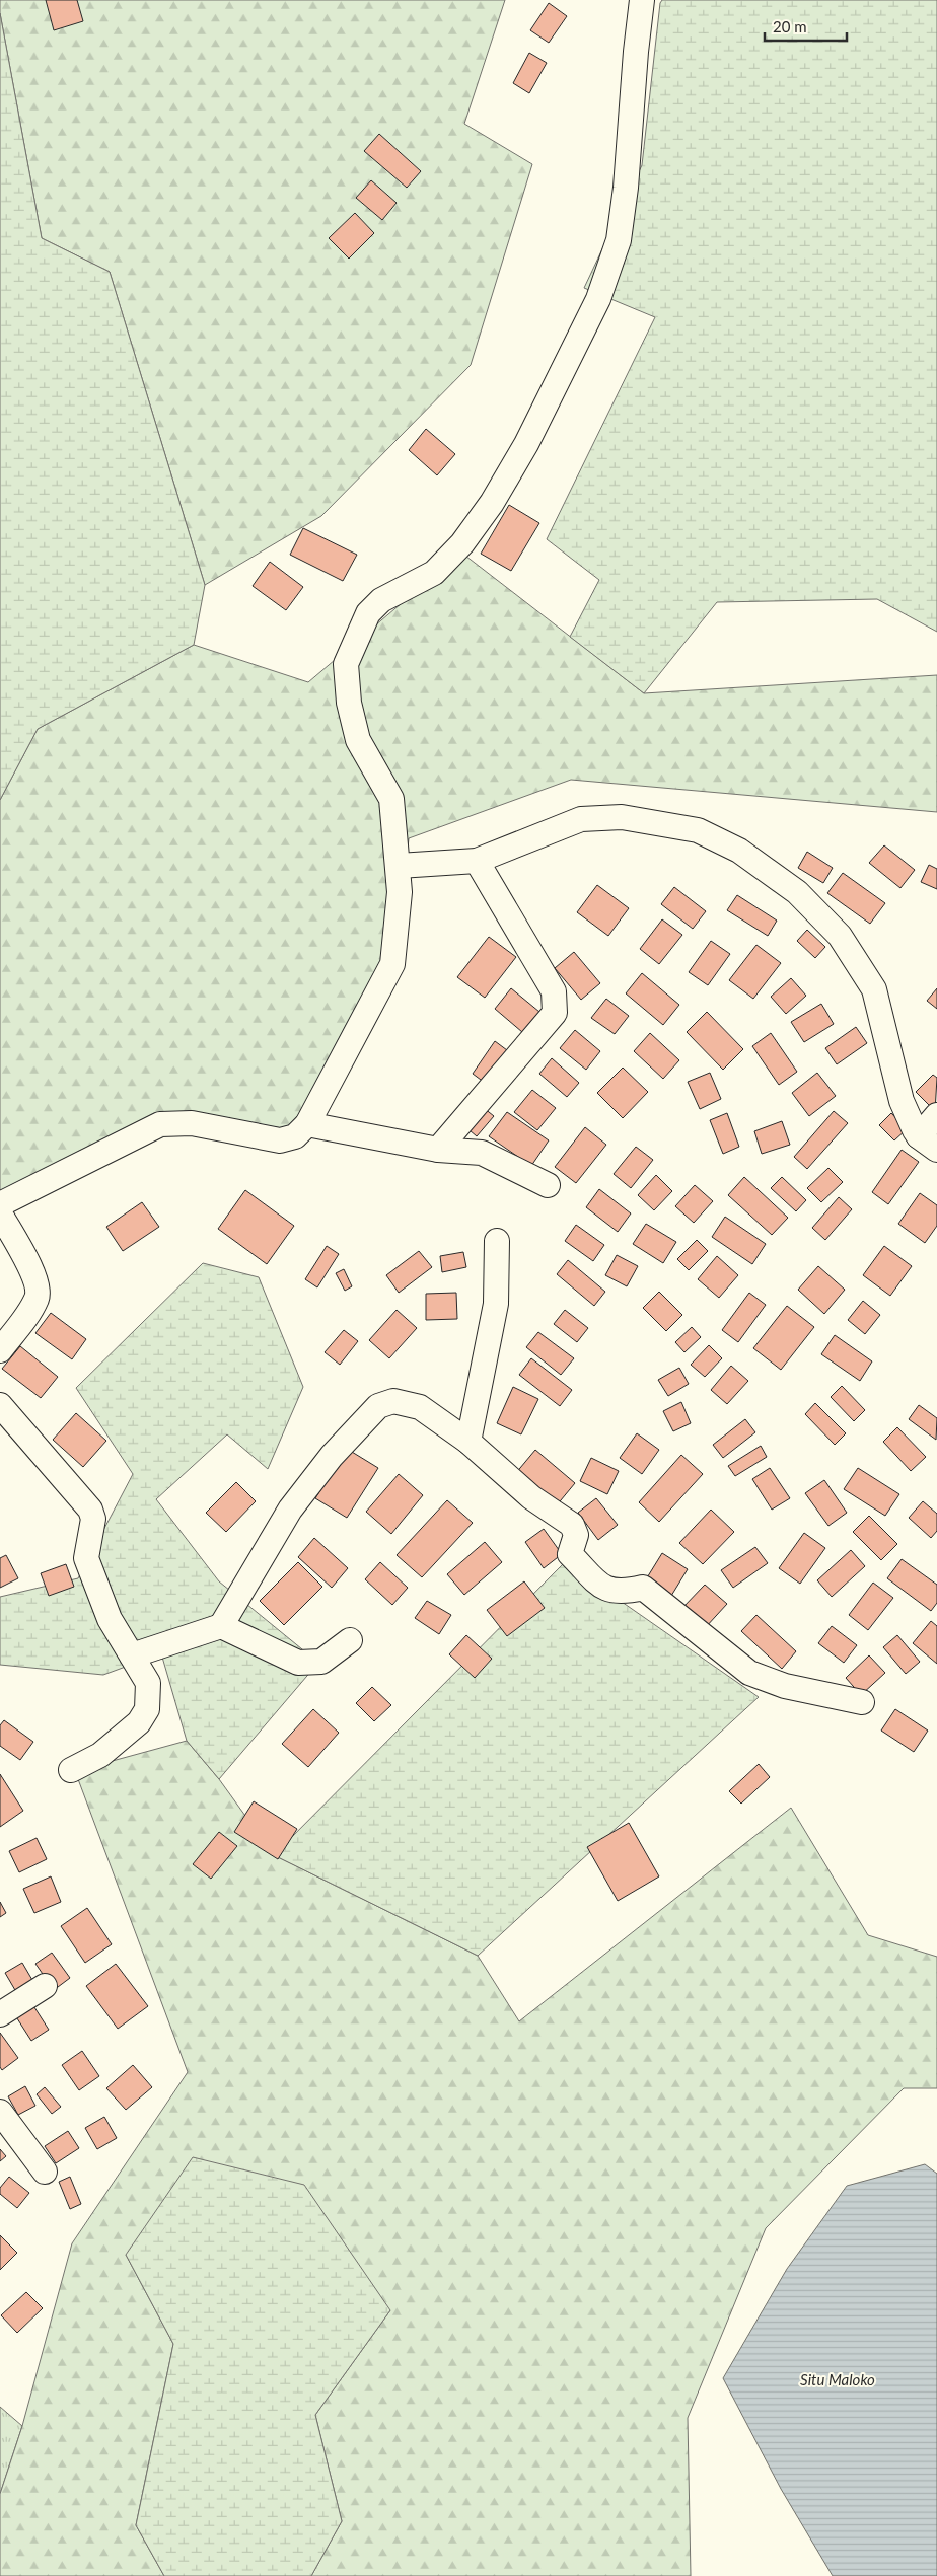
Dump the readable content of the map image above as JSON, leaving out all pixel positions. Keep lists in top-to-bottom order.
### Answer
{
  "water": ["Situ Maloko"],
  "scale_bar": "20 m"
}
